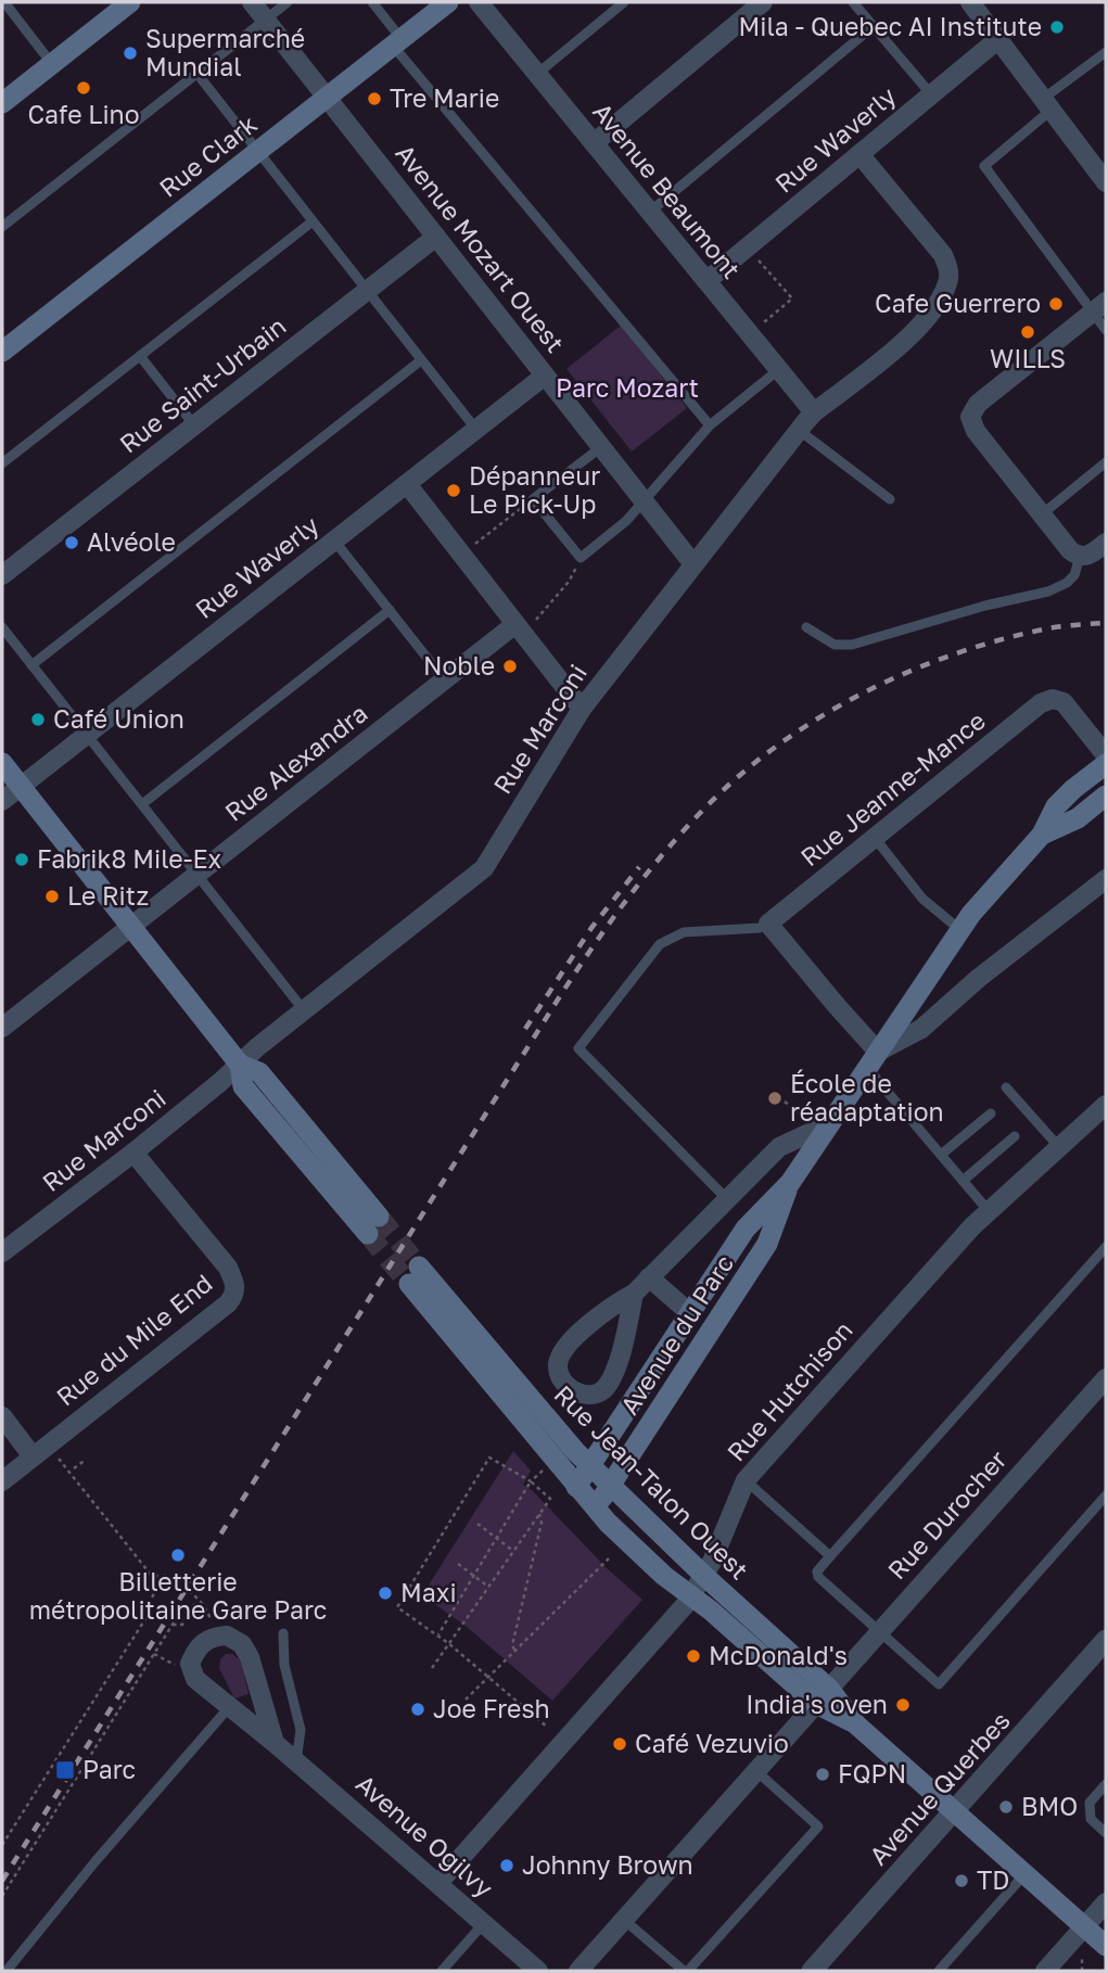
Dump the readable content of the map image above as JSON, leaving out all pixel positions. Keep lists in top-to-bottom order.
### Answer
{
  "streets": {
    "main road": ["Rue Clark", "Avenue du Parc", "Rue Jean-Talon Ouest"],
    "street": [
      "Rue Waverly",
      "Avenue Beaumont",
      "Avenue Mozart Ouest",
      "Rue Saint-Urbain",
      "Rue Marconi",
      "Rue Alexandra",
      "Rue Jeanne-Mance",
      "Rue du Mile End",
      "Rue Hutchison",
      "Rue Durocher",
      "Avenue Querbes",
      "Avenue Ogilvy"
    ]
  },
  "crossings": [
    ["Rue Waverly", "Avenue Beaumont"],
    ["Rue Waverly", "Avenue Mozart Ouest"],
    ["Rue Waverly", "Rue Marconi"],
    ["Rue Clark", "Avenue Mozart Ouest"],
    ["Avenue Beaumont", "Rue Marconi"],
    ["Avenue Mozart Ouest", "Rue Saint-Urbain"],
    ["Avenue Mozart Ouest", "Rue Marconi"],
    ["Rue Marconi", "Rue du Mile End"],
    ["Avenue du Parc", "Rue Jean-Talon Ouest"],
    ["Rue Hutchison", "Rue Jean-Talon Ouest"],
    ["Rue Hutchison", "Avenue Ogilvy"],
    ["Rue Jean-Talon Ouest", "Rue Durocher"],
    ["Rue Jean-Talon Ouest", "Avenue Querbes"]
  ],
  "parks": ["Parc Mozart"],
  "places": {
    "other": [
      "Mila - Quebec AI Institute",
      "Supermarché Mundial",
      "Cafe Lino",
      "Tre Marie",
      "Cafe Guerrero",
      "WILLS",
      "Dépanneur Le Pick-Up",
      "Alvéole",
      "Noble",
      "Café Union",
      "Fabrik8 Mile-Ex",
      "Le Ritz",
      "École de réadaptation",
      "Billetterie métropolitaine Gare Parc",
      "Maxi",
      "McDonald's",
      "India's oven",
      "Joe Fresh",
      "Café Vezuvio",
      "FQPN",
      "BMO",
      "Johnny Brown",
      "TD"
    ],
    "transit": ["Parc"]
  }
}
